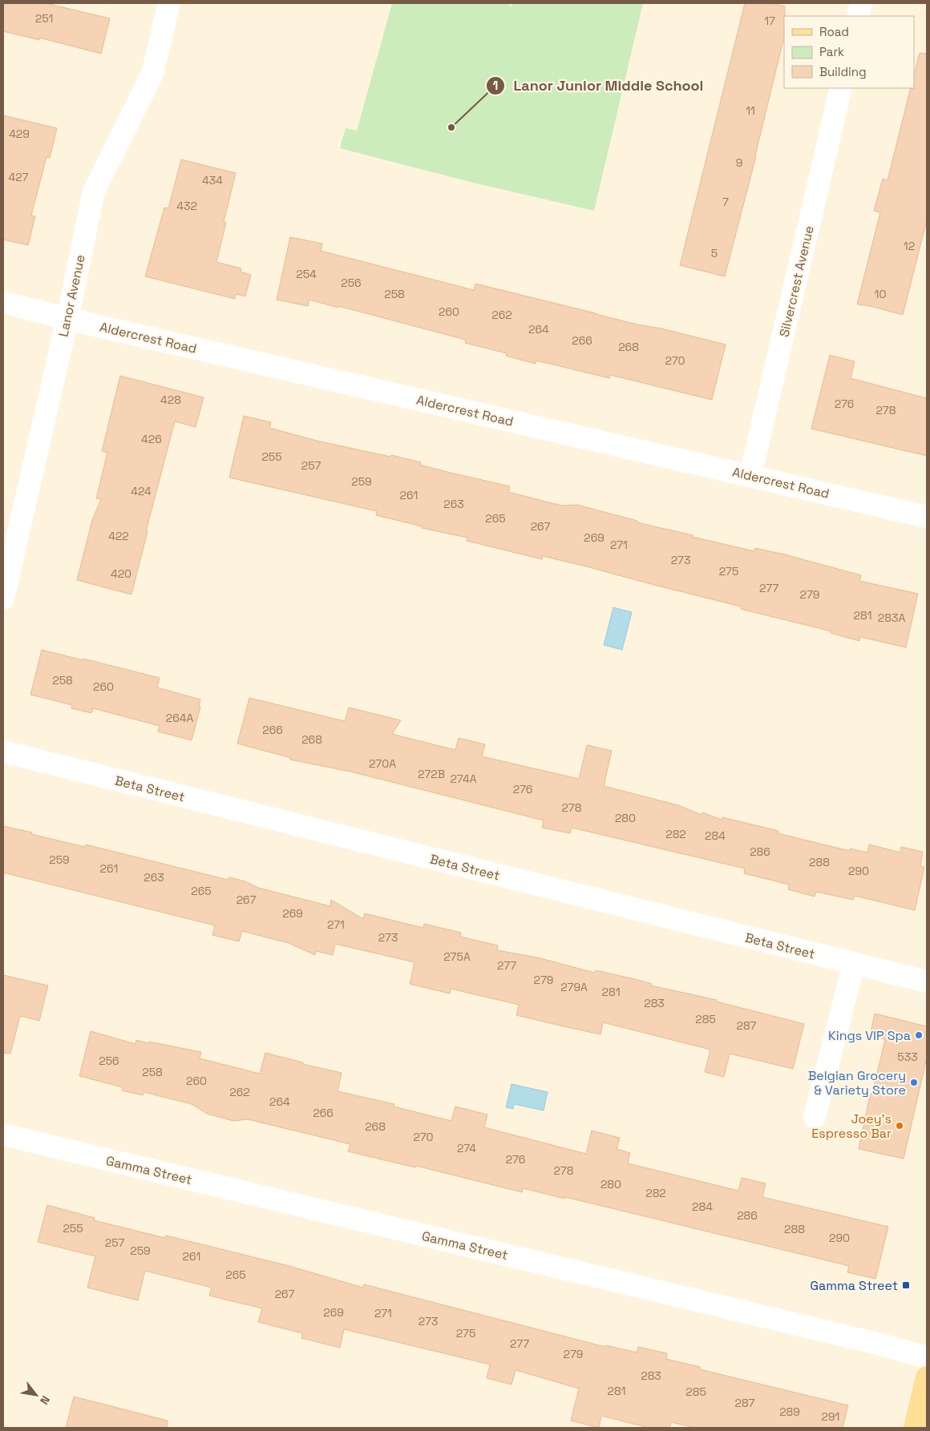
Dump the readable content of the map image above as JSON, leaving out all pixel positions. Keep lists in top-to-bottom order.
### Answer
{
  "streets": {
    "street": [
      "Silvercrest Avenue",
      "Lanor Avenue",
      "Aldercrest Road",
      "Beta Street",
      "Gamma Street"
    ]
  },
  "crossings": [
    ["Silvercrest Avenue", "Aldercrest Road"],
    ["Lanor Avenue", "Aldercrest Road"]
  ],
  "places": {
    "other": [
      "Lanor Junior Middle School",
      "Kings VIP Spa",
      "Belgian Grocery & Variety Store",
      "Joey's Espresso Bar"
    ],
    "transit": ["Gamma Street"]
  },
  "house_numbers": [
    "251",
    "17",
    "11",
    "429",
    "9",
    "427",
    "434",
    "7",
    "432",
    "12",
    "5",
    "254",
    "256",
    "258",
    "10",
    "260",
    "262",
    "264",
    "266",
    "268",
    "270",
    "428",
    "276",
    "278",
    "426",
    "255",
    "257",
    "259",
    "424",
    "261",
    "263",
    "265",
    "267",
    "422",
    "269",
    "271",
    "273",
    "275",
    "420",
    "277",
    "279",
    "281",
    "283A",
    "258",
    "260",
    "264A",
    "266",
    "268",
    "270A",
    "272B",
    "274A",
    "276",
    "278",
    "280",
    "282",
    "284",
    "286",
    "259",
    "288",
    "261",
    "290",
    "263",
    "265",
    "267",
    "269",
    "271",
    "273",
    "275A",
    "277",
    "279",
    "279A",
    "281",
    "283",
    "285",
    "287",
    "533",
    "256",
    "258",
    "260",
    "262",
    "264",
    "266",
    "268",
    "270",
    "274",
    "276",
    "278",
    "280",
    "282",
    "284",
    "286",
    "255",
    "288",
    "290",
    "257",
    "259",
    "261",
    "265",
    "267",
    "269",
    "271",
    "273",
    "275",
    "277",
    "279",
    "283",
    "281",
    "285",
    "287",
    "289",
    "291"
  ],
  "legend": ["Road", "Park", "Building"],
  "north": "bottom right"
}
